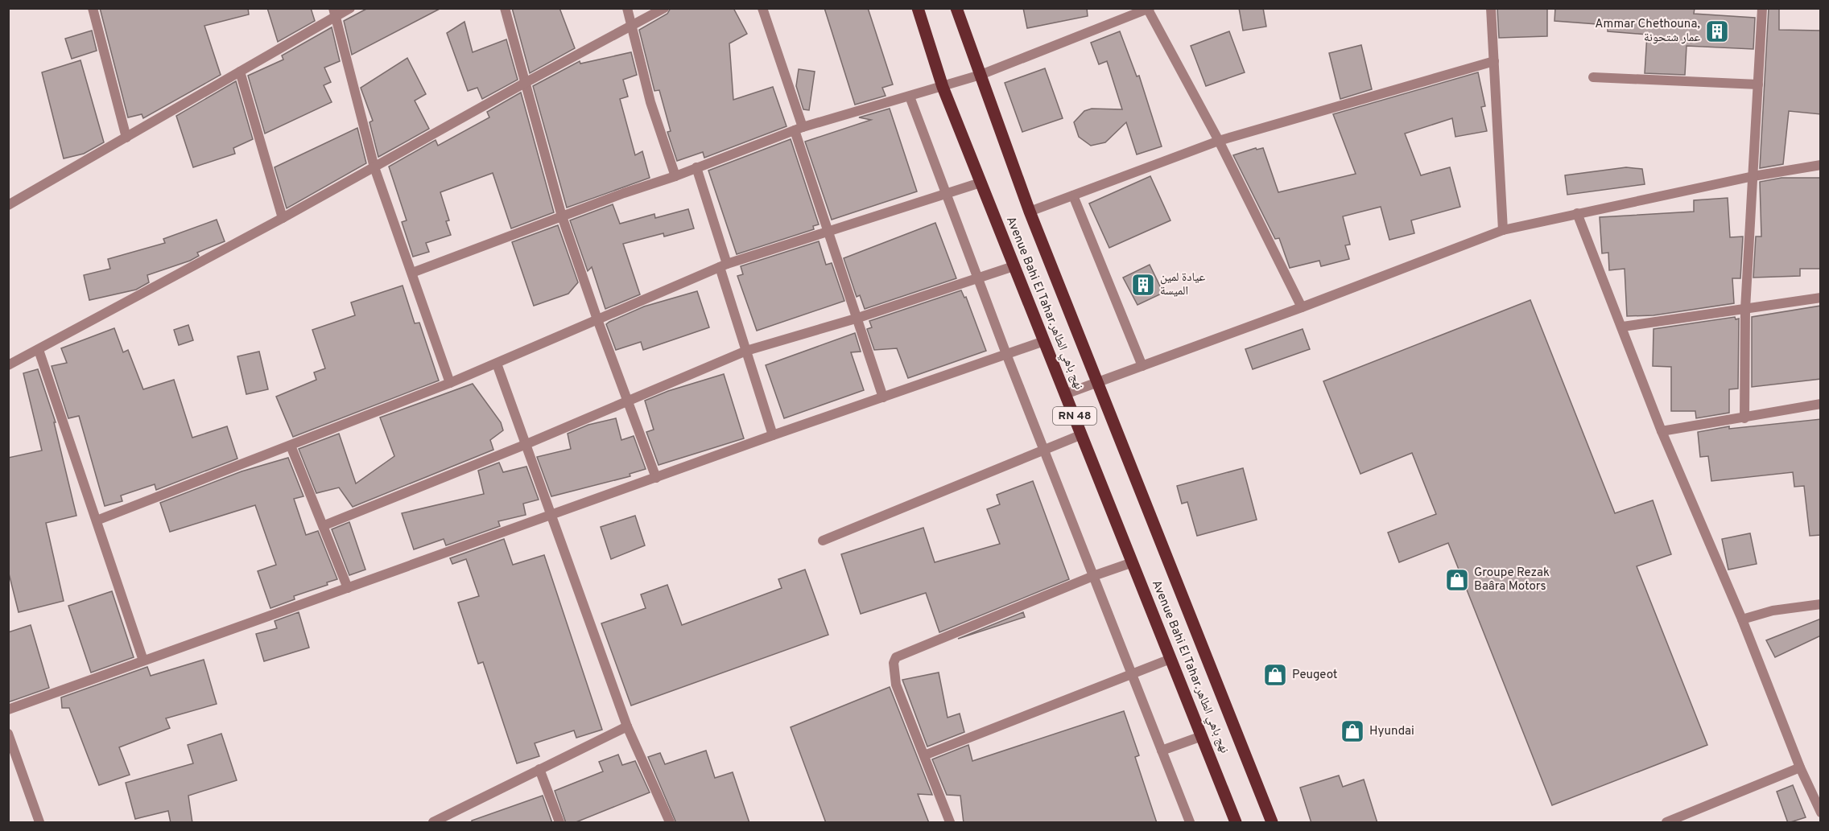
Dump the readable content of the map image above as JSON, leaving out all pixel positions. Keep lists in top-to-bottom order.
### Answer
{
  "streets": {
    "main road": ["Avenue Bahi El Tahar,نهج باهي الطاهر", "RN 48"]
  },
  "places": {
    "building": ["Ammar Chethouna, عمار شتحونة", "عيادة لمين الميسة"],
    "shop": ["Groupe Rezak Baâra Motors", "Peugeot", "Hyundai"]
  }
}
